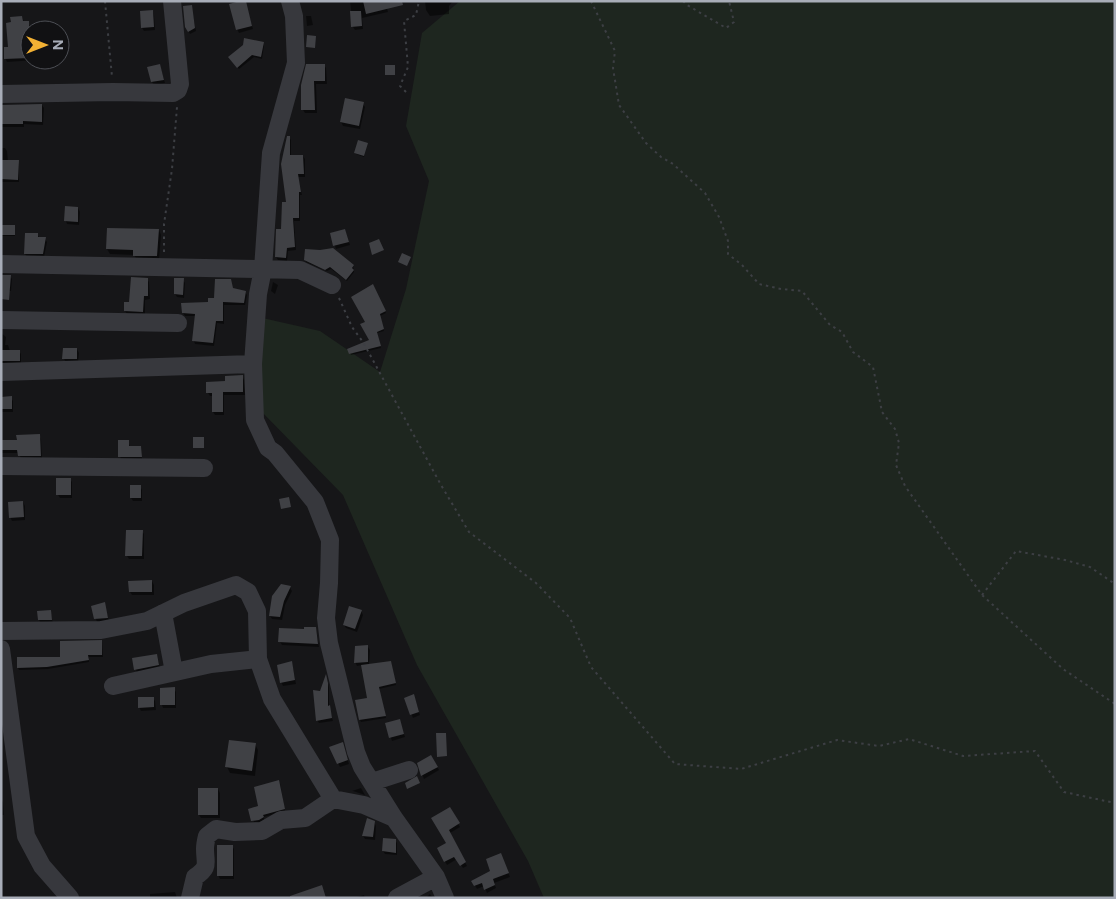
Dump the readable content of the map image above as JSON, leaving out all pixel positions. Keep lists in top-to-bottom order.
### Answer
{
  "north": "right"
}
